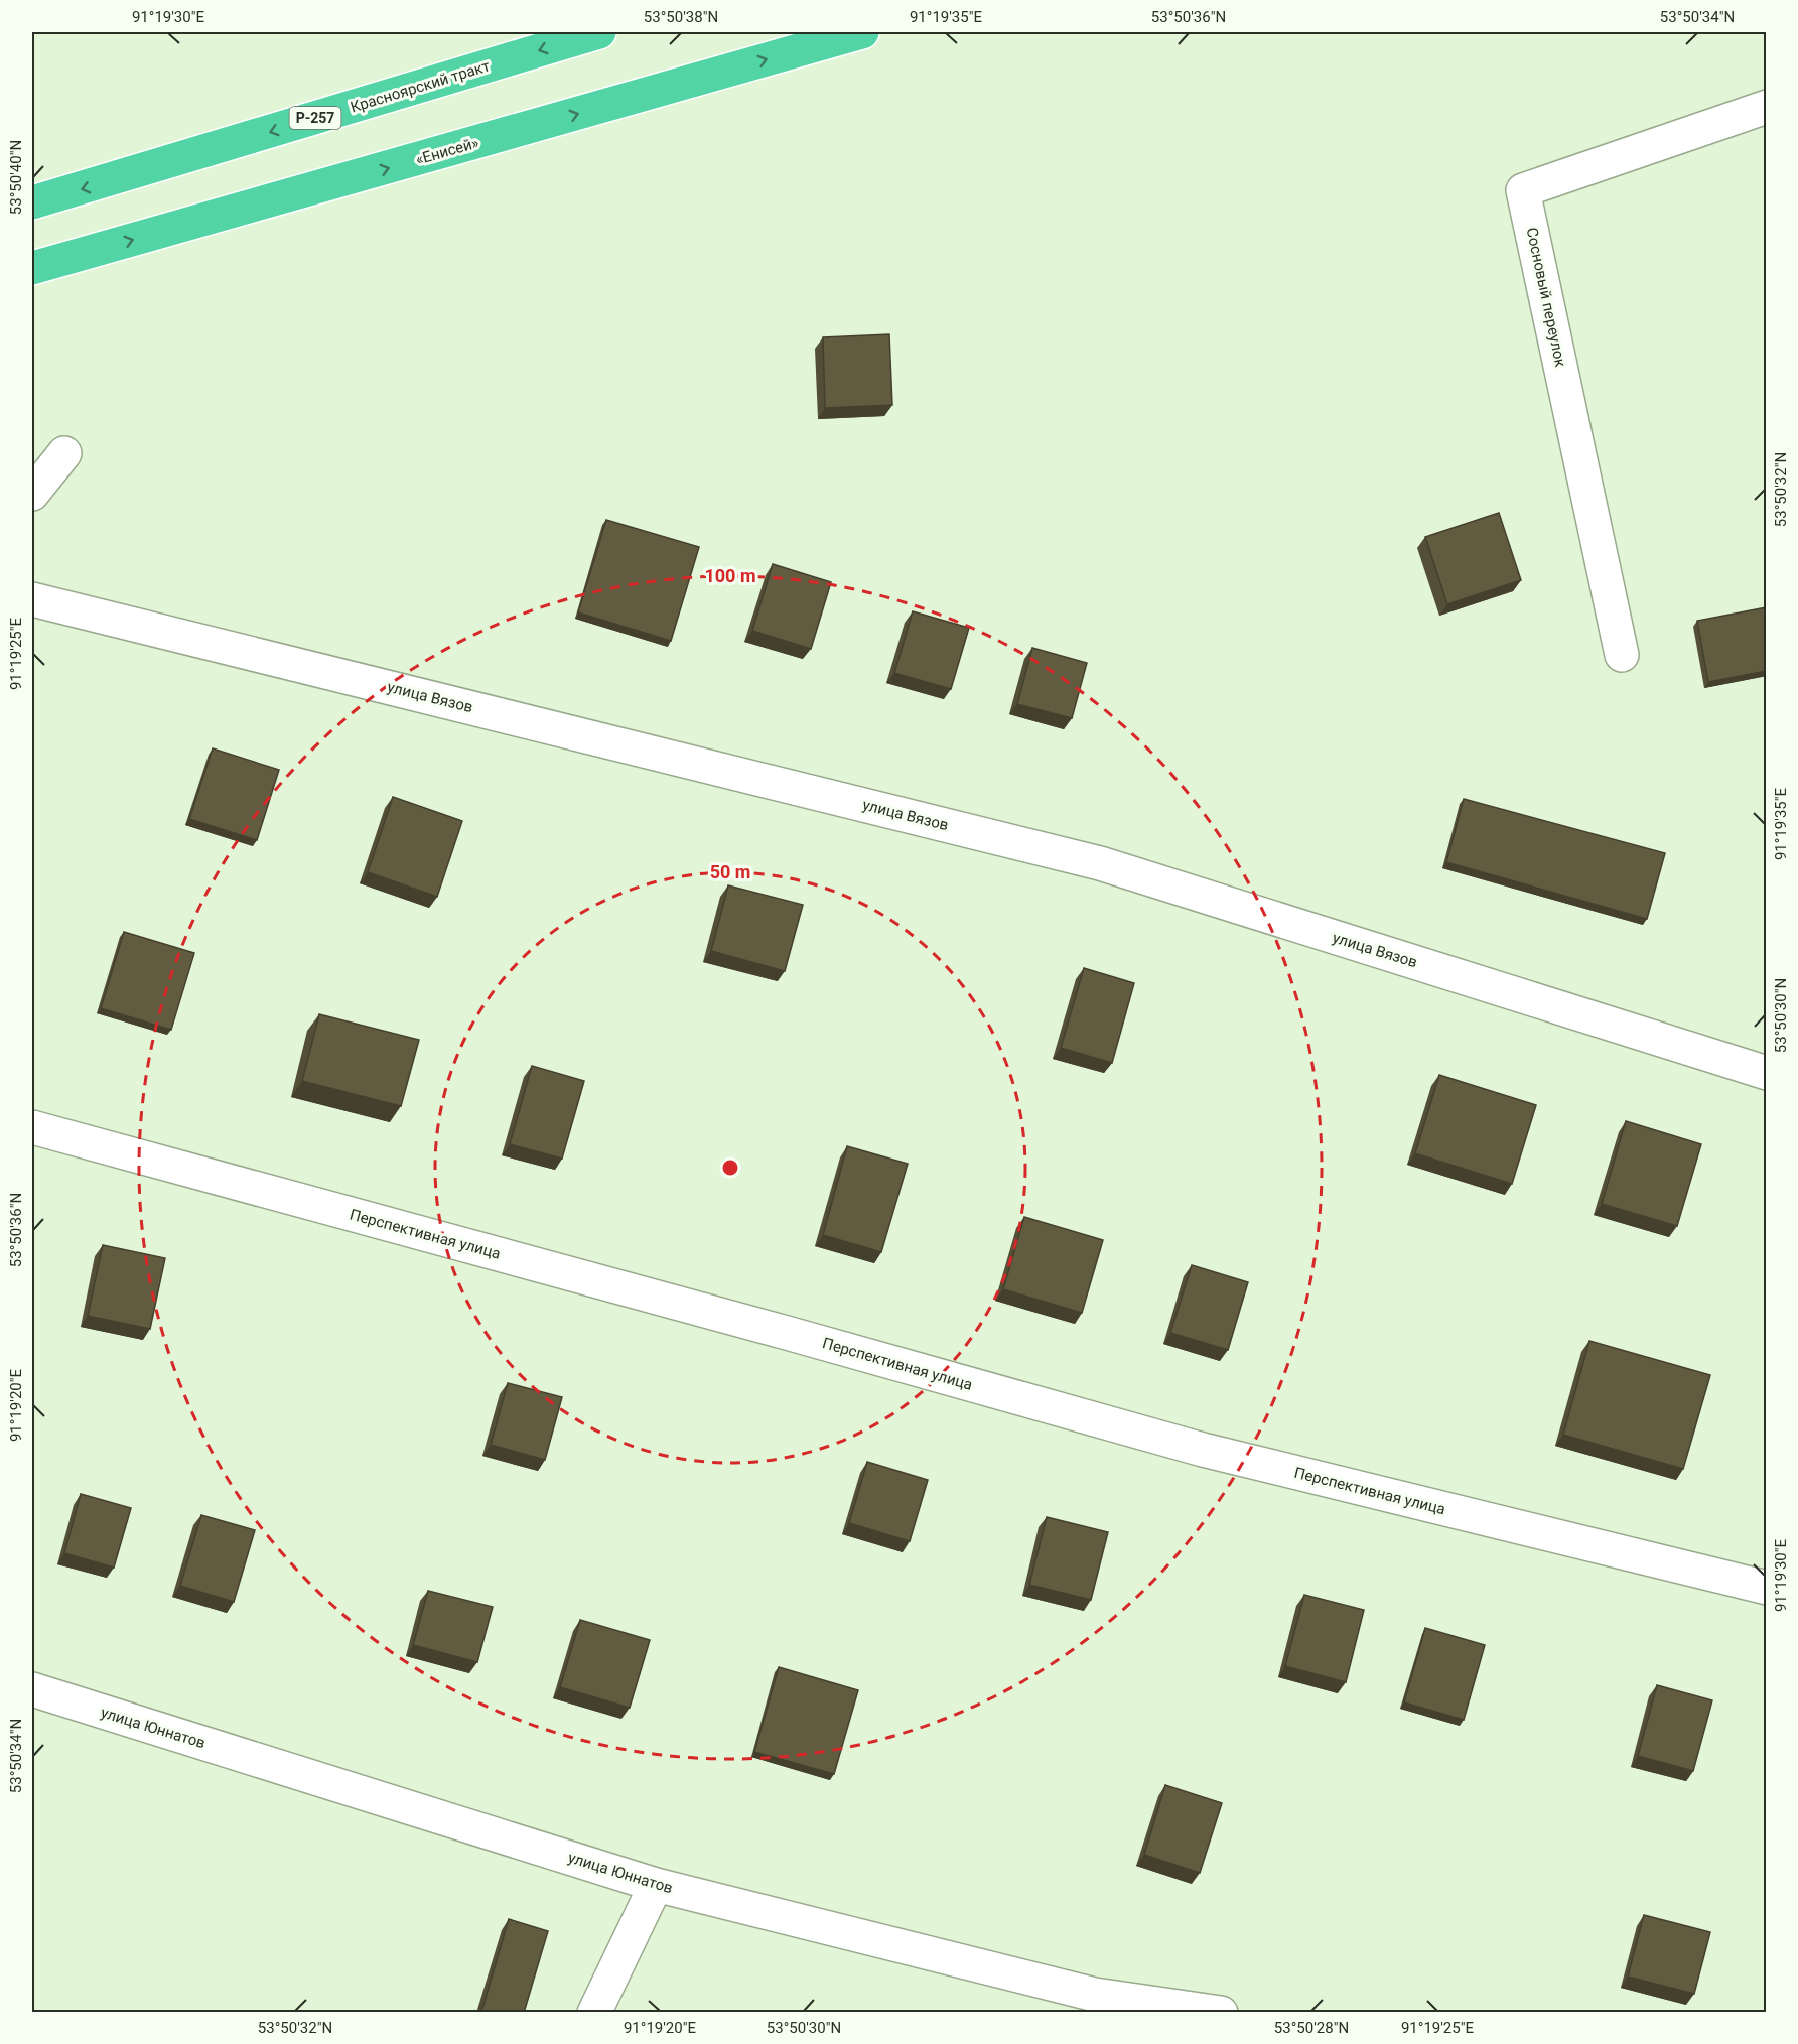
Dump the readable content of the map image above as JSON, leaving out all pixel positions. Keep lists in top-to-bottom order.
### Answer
{
  "streets": {
    "highway": ["Красноярский тракт", "Р-257", "«Енисей»"],
    "street": [
      "Сосновый переулок",
      "улица Вязов",
      "Перспективная улица",
      "улица Юннатов"
    ]
  },
  "one_way": ["Красноярский тракт", "«Енисей»"],
  "coordinates": [
    "91°19'30\"E",
    "53°50'38\"N",
    "91°19'35\"E",
    "53°50'36\"N",
    "53°50'34\"N",
    "53°50'40\"N",
    "53°50'32\"N",
    "91°19'25\"E",
    "53°50'30\"N",
    "91°19'20\"E",
    "53°50'28\"N"
  ],
  "rings": ["100 m", "50 m"]
}
